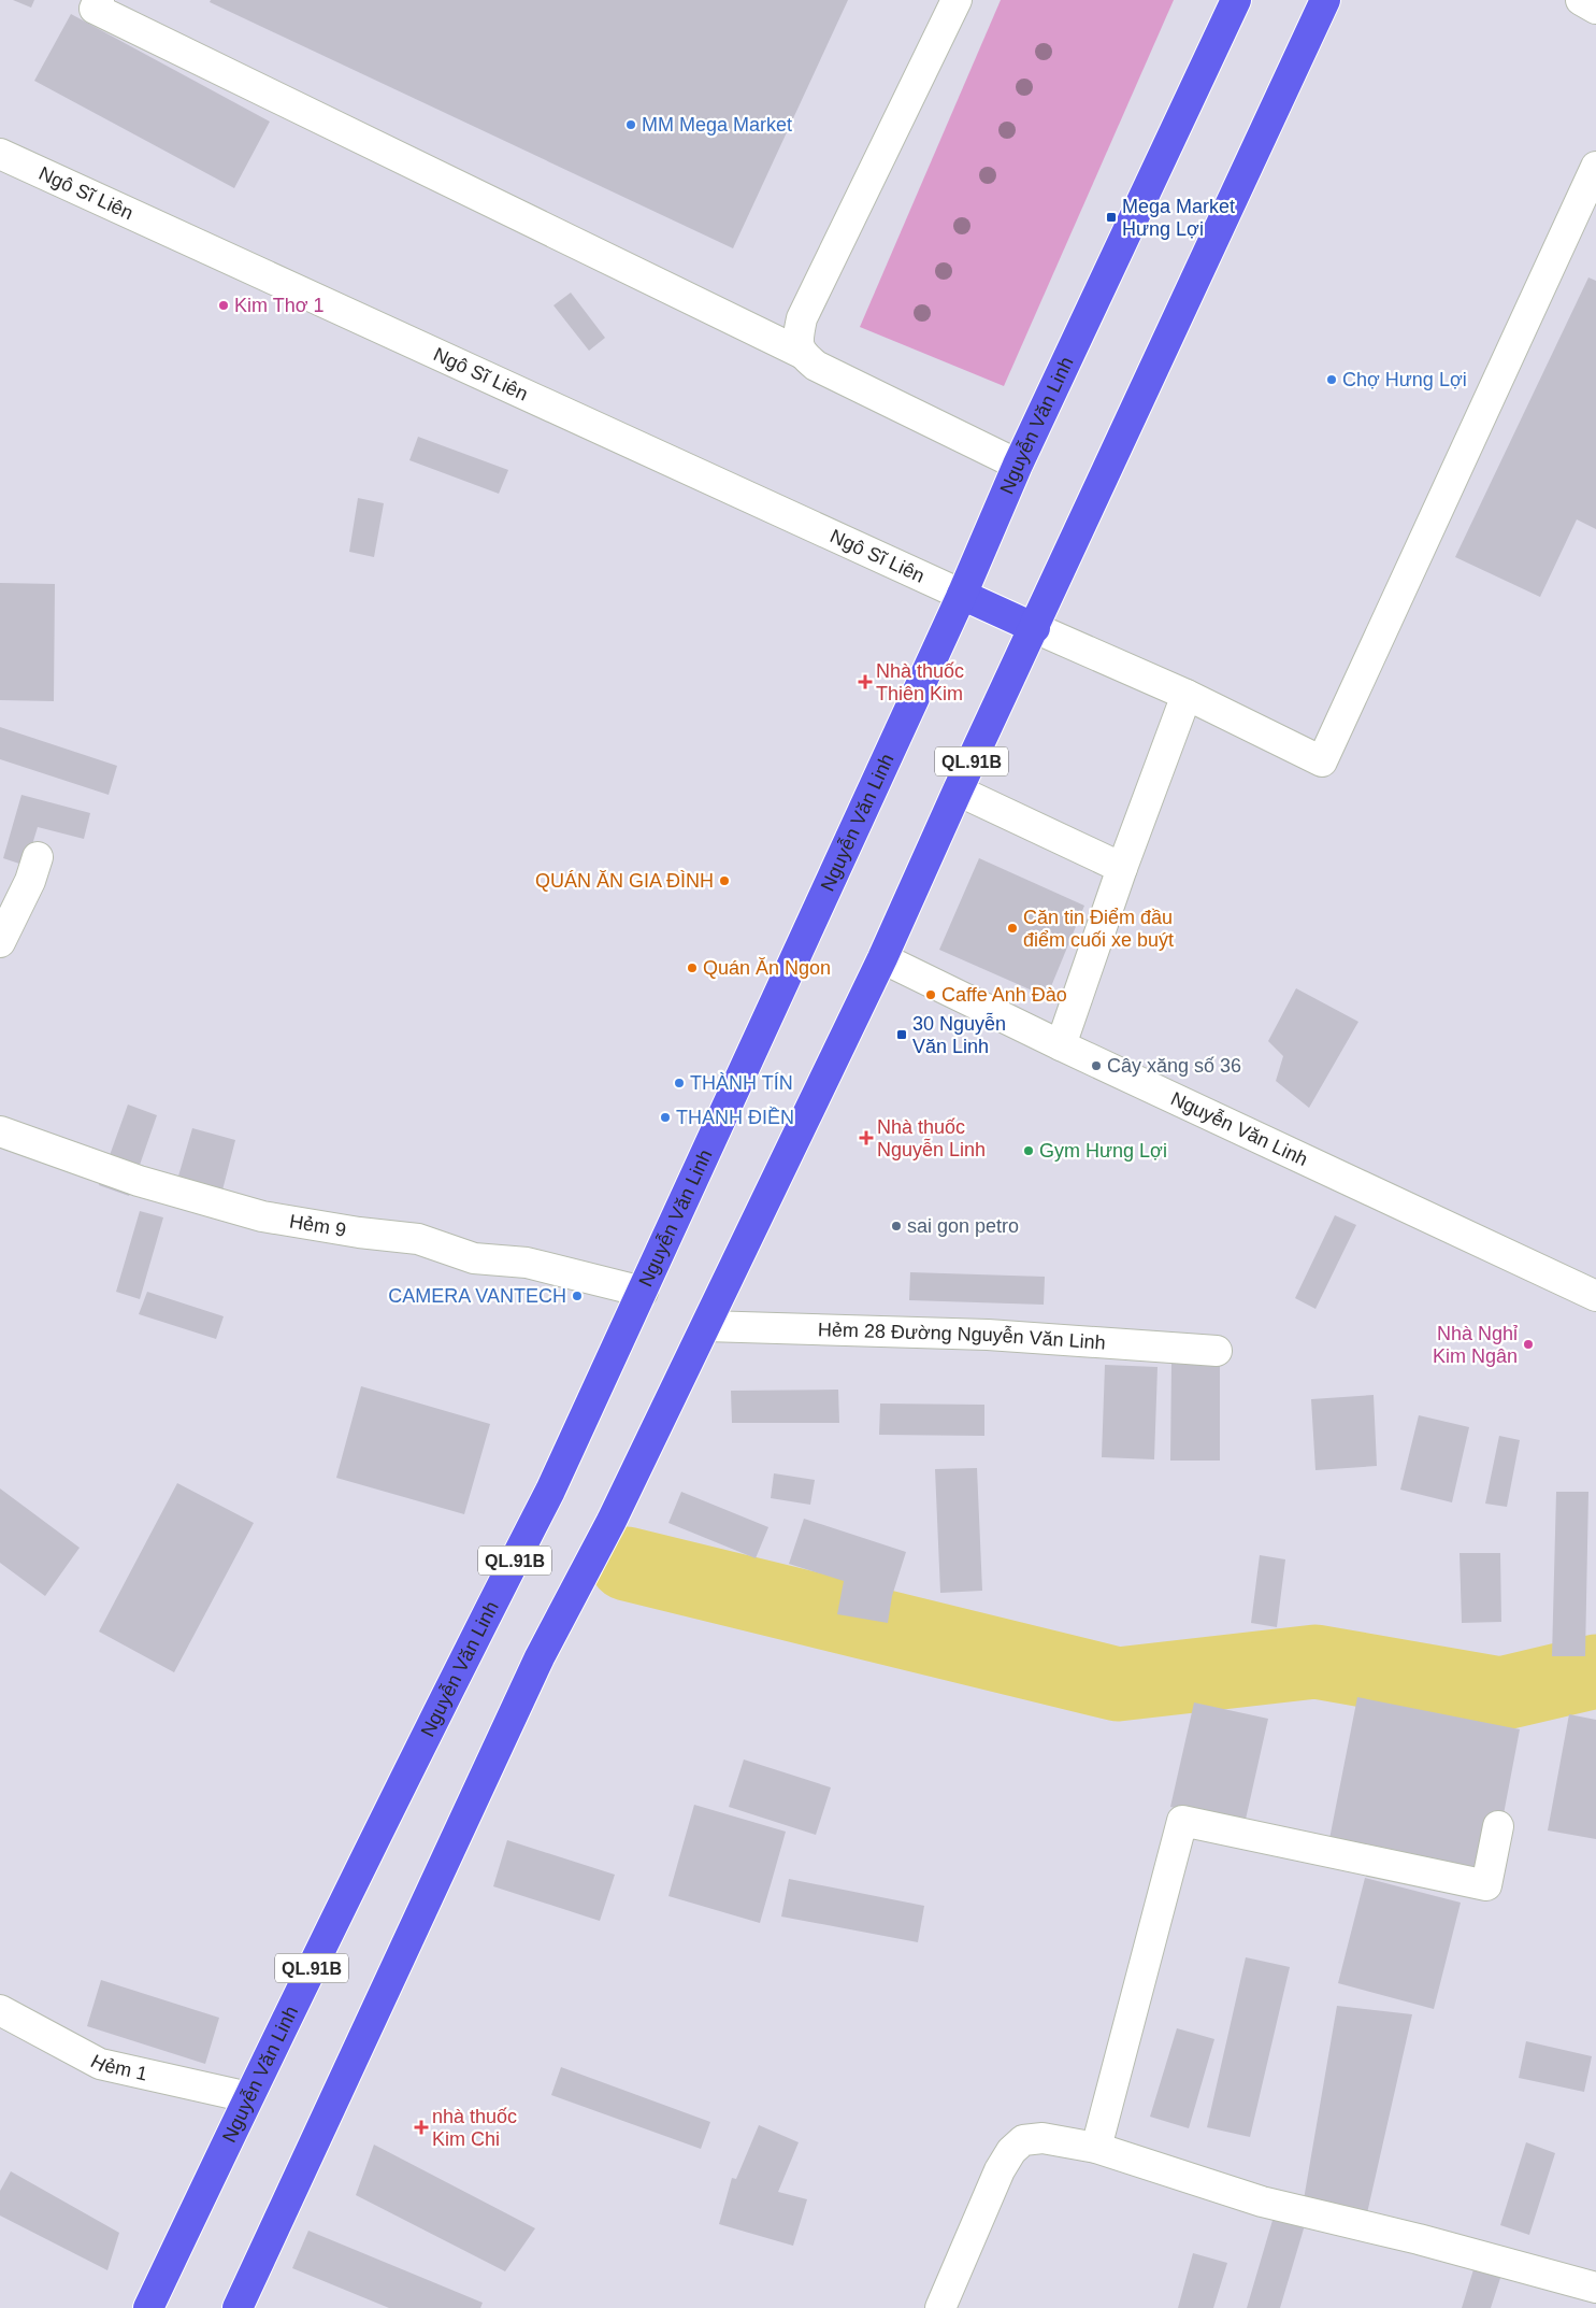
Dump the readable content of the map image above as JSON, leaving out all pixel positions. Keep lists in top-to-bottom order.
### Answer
{
  "streets": {
    "highway": ["Nguyễn Văn Linh", "QL.91B"],
    "street": [
      "Ngô Sĩ Liên",
      "Hẻm 9",
      "Hẻm 28 Đường Nguyễn Văn Linh",
      "Hẻm 1"
    ]
  },
  "crossings": [
    ["Ngô Sĩ Liên", "Nguyễn Văn Linh"],
    ["Nguyễn Văn Linh", "QL.91B"],
    ["Nguyễn Văn Linh", "Hẻm 9"],
    ["Nguyễn Văn Linh", "Hẻm 1"],
    ["QL.91B", "Hẻm 28 Đường Nguyễn Văn Linh"]
  ],
  "places": {
    "other": [
      "MM Mega Market",
      "Kim Thơ 1",
      "Chợ Hưng Lợi",
      "QUÁN ĂN GIA ĐÌNH",
      "Căn tin Điểm đầu điểm cuối xe buýt",
      "Quán Ăn Ngon",
      "Caffe Anh Đào",
      "Cây xăng số 36",
      "THÀNH TÍN",
      "THANH ĐIỀN",
      "Gym Hưng Lợi",
      "sai gon petro",
      "CAMERA VANTECH",
      "Nhà Nghỉ Kim Ngân"
    ],
    "transit": ["Mega Market Hưng Lợi", "30 Nguyễn Văn Linh"],
    "health": ["Nhà thuốc Thiên Kim", "Nhà thuốc Nguyễn Linh", "nhà thuốc Kim Chi"]
  }
}
